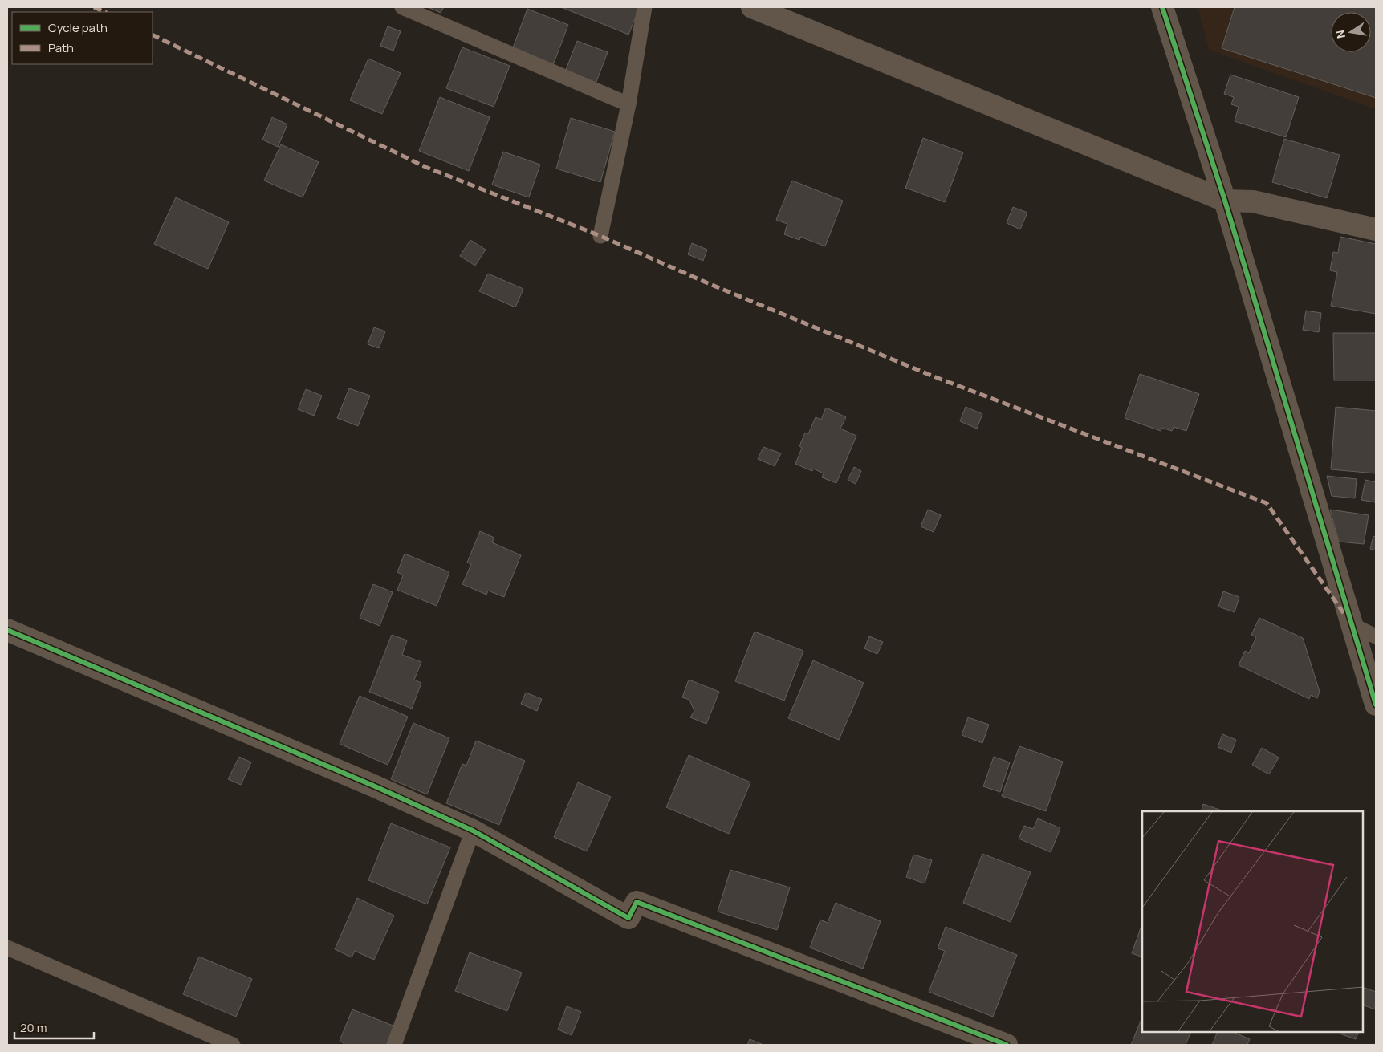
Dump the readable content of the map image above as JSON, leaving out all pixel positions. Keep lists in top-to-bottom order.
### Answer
{
  "legend": ["Cycle path", "Path"],
  "scale_bar": "20 m",
  "north": "left"
}
